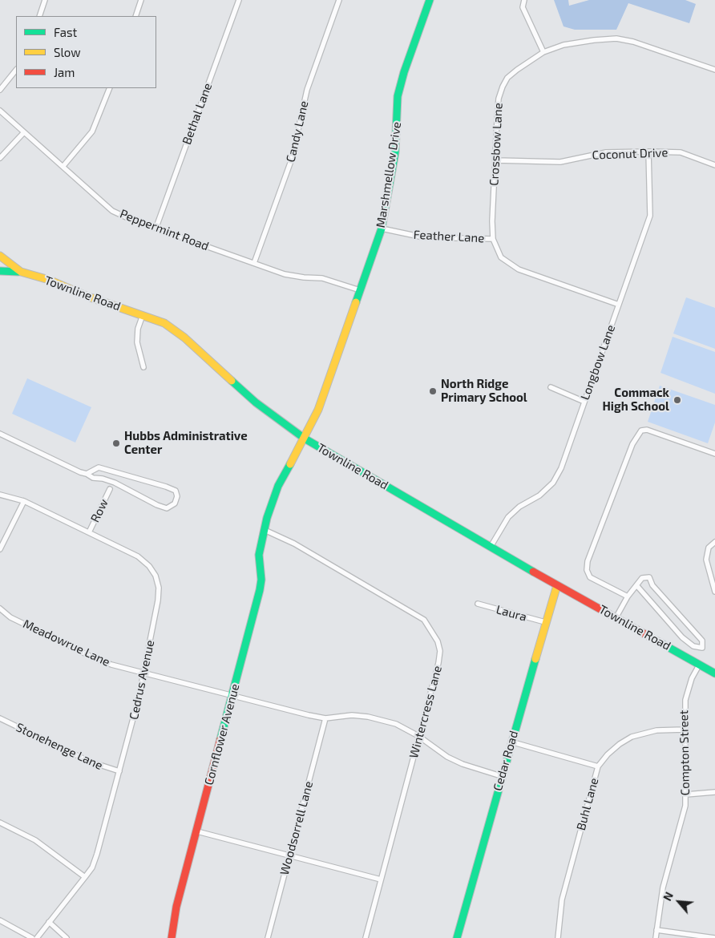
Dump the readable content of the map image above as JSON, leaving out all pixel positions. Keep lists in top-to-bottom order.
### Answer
{
  "streets": {
    "street": [
      "Bethal Lane",
      "Candy Lane",
      "Crossbow Lane",
      "Coconut Drive",
      "Marshmellow Drive",
      "Peppermint Road",
      "Feather Lane",
      "Townline Road",
      "Longbow Lane",
      "Row",
      "Laura",
      "Meadowrue Lane",
      "Cedrus Avenue",
      "Wintercress Lane",
      "Cornflower Avenue",
      "Stonehenge Lane",
      "Compton Street",
      "Cedar Road",
      "Buhl Lane",
      "Woodsorrell Lane"
    ]
  },
  "crossings": [
    ["Bethal Lane", "Peppermint Road"],
    ["Candy Lane", "Peppermint Road"],
    ["Crossbow Lane", "Coconut Drive"],
    ["Crossbow Lane", "Feather Lane"],
    ["Crossbow Lane", "Longbow Lane"],
    ["Coconut Drive", "Longbow Lane"],
    ["Marshmellow Drive", "Peppermint Road"],
    ["Marshmellow Drive", "Feather Lane"],
    ["Marshmellow Drive", "Townline Road"],
    ["Marshmellow Drive", "Cornflower Avenue"],
    ["Townline Road", "Longbow Lane"],
    ["Townline Road", "Cornflower Avenue"],
    ["Townline Road", "Compton Street"],
    ["Townline Road", "Cedar Road"],
    ["Row", "Cedrus Avenue"],
    ["Laura", "Cedar Road"],
    ["Meadowrue Lane", "Cedrus Avenue"],
    ["Meadowrue Lane", "Wintercress Lane"],
    ["Meadowrue Lane", "Cornflower Avenue"],
    ["Meadowrue Lane", "Cedar Road"],
    ["Meadowrue Lane", "Woodsorrell Lane"],
    ["Cedrus Avenue", "Stonehenge Lane"],
    ["Wintercress Lane", "Cornflower Avenue"],
    ["Compton Street", "Buhl Lane"]
  ],
  "places": ["North Ridge Primary School", "Commack High School", "Hubbs Administrative Center"],
  "legend": ["Fast", "Slow", "Jam"],
  "north": "top left"
}
